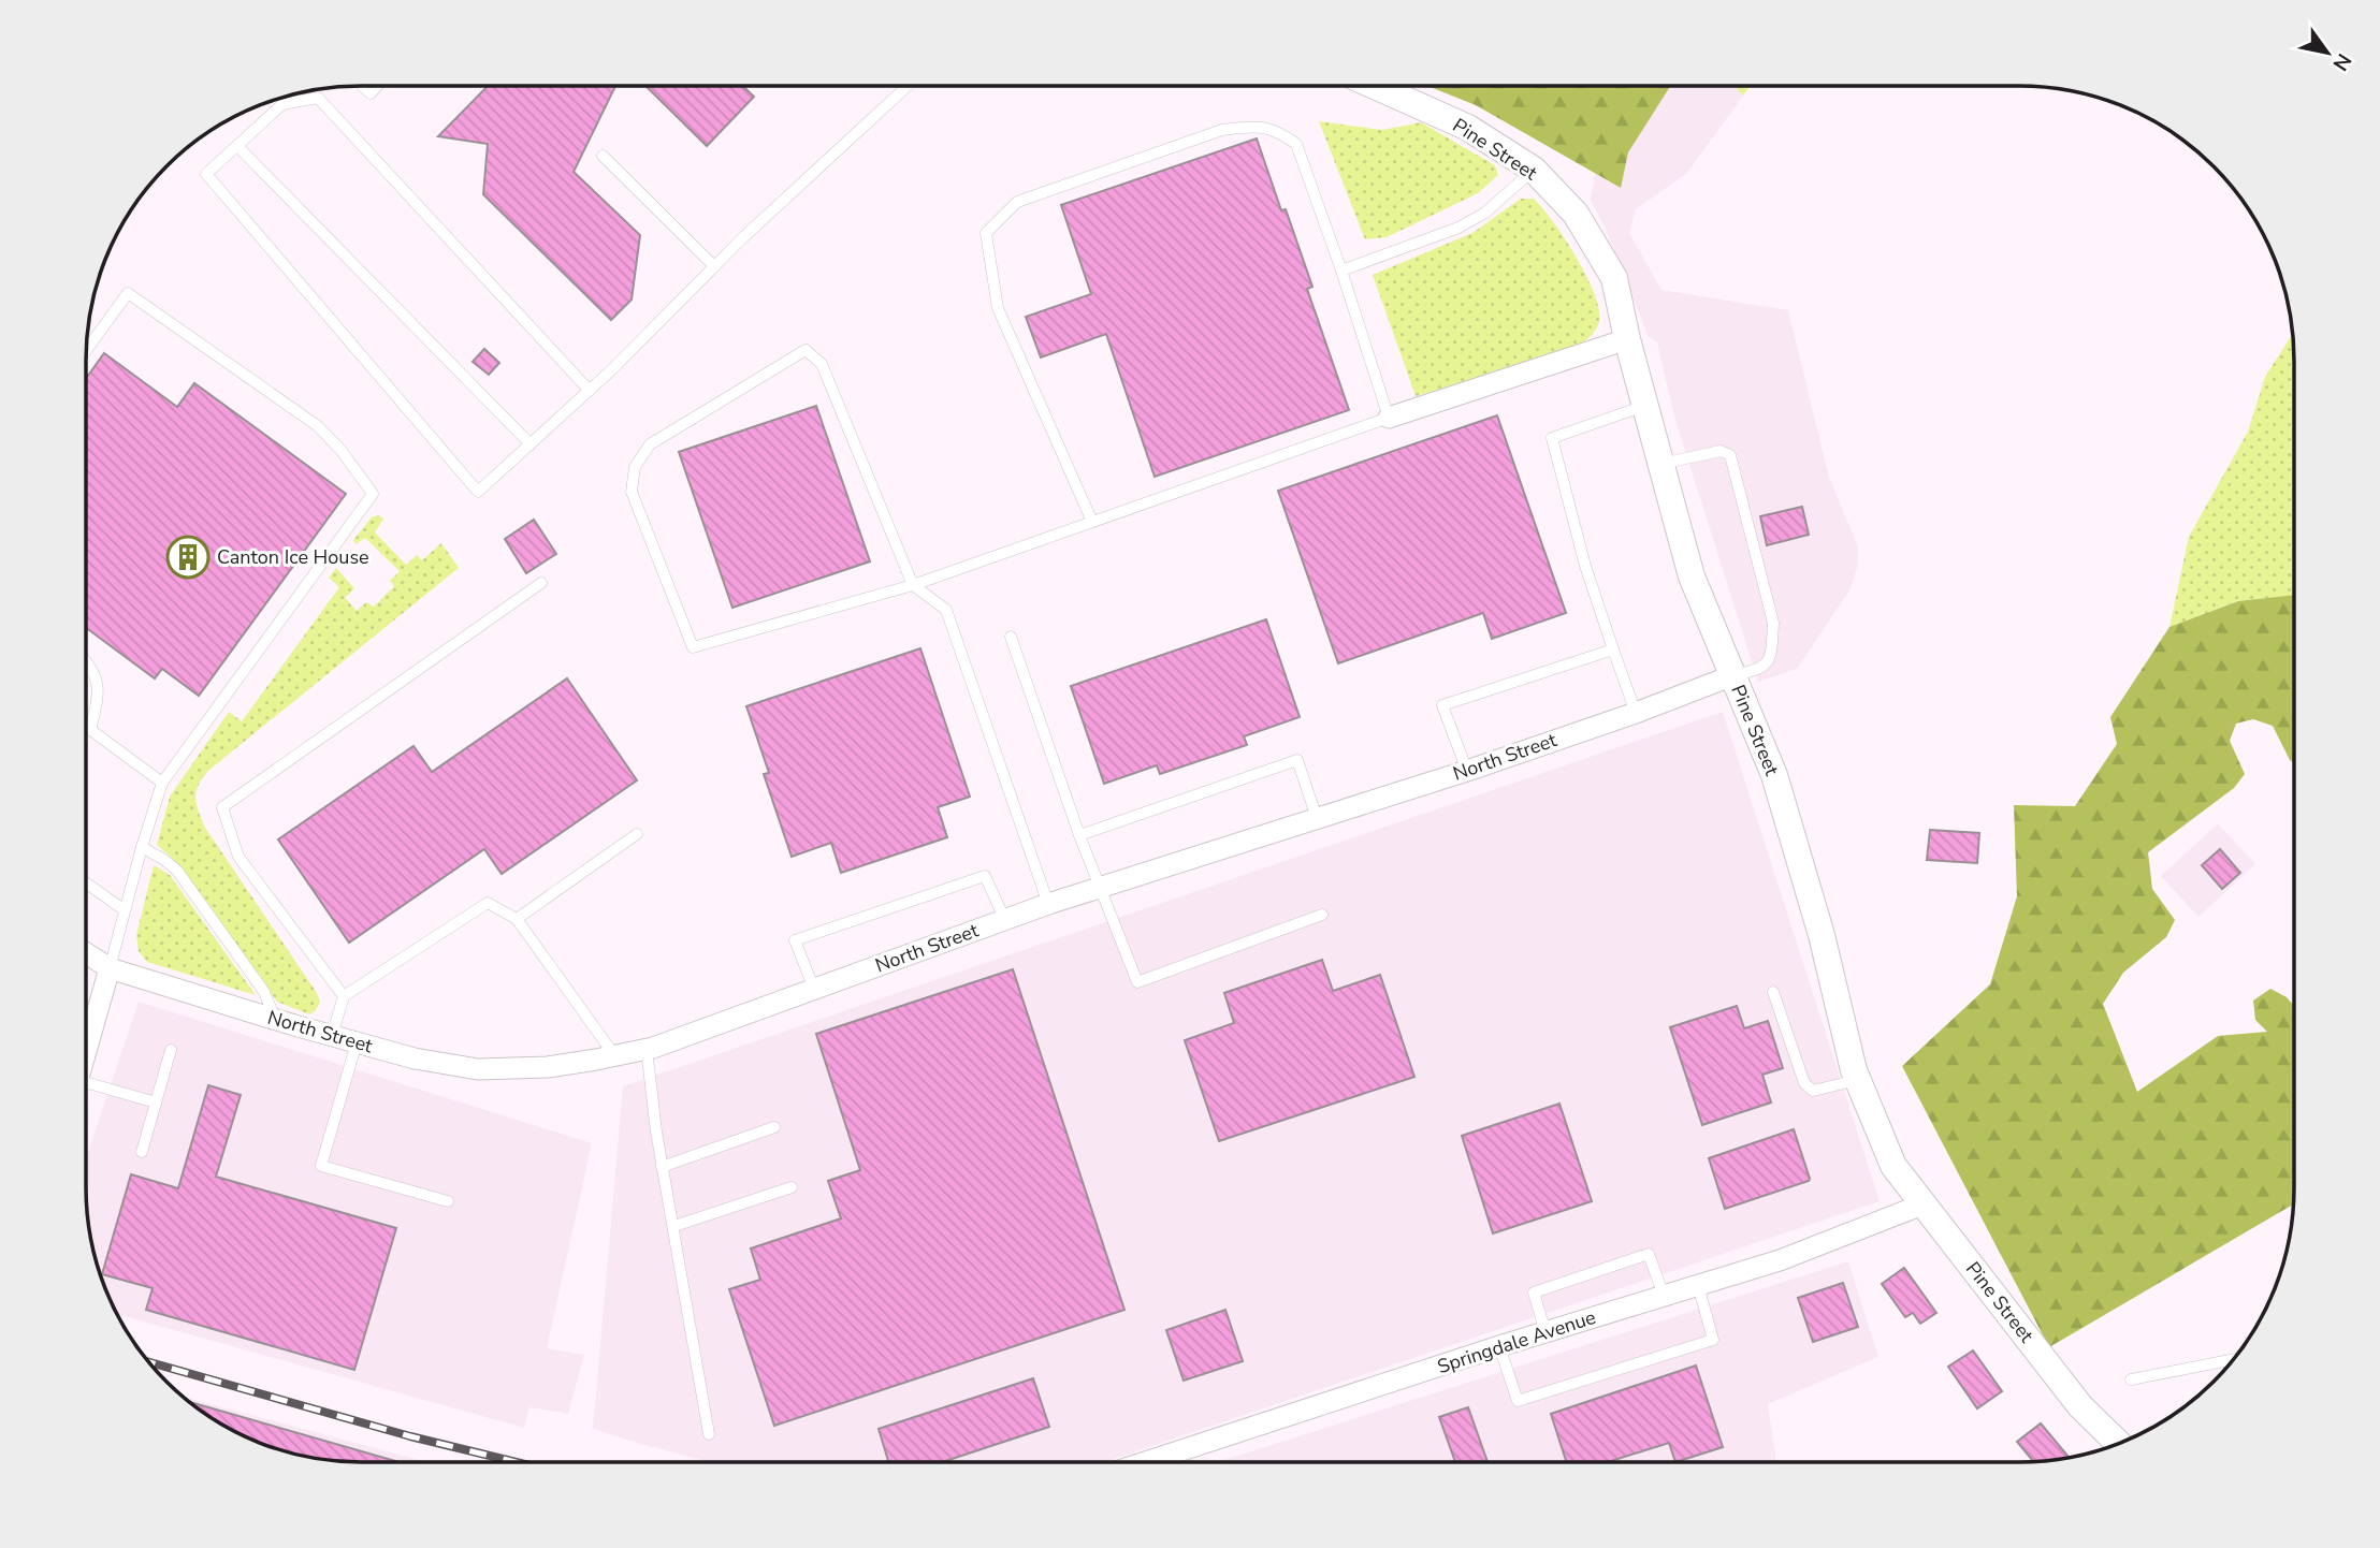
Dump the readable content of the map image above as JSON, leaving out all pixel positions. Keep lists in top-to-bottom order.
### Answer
{
  "streets": {
    "street": ["Pine Street", "North Street", "Springdale Avenue"]
  },
  "crossings": [
    ["Pine Street", "North Street"],
    ["Pine Street", "Springdale Avenue"]
  ],
  "places": {
    "building": ["Canton Ice House"]
  },
  "north": "bottom right"
}
